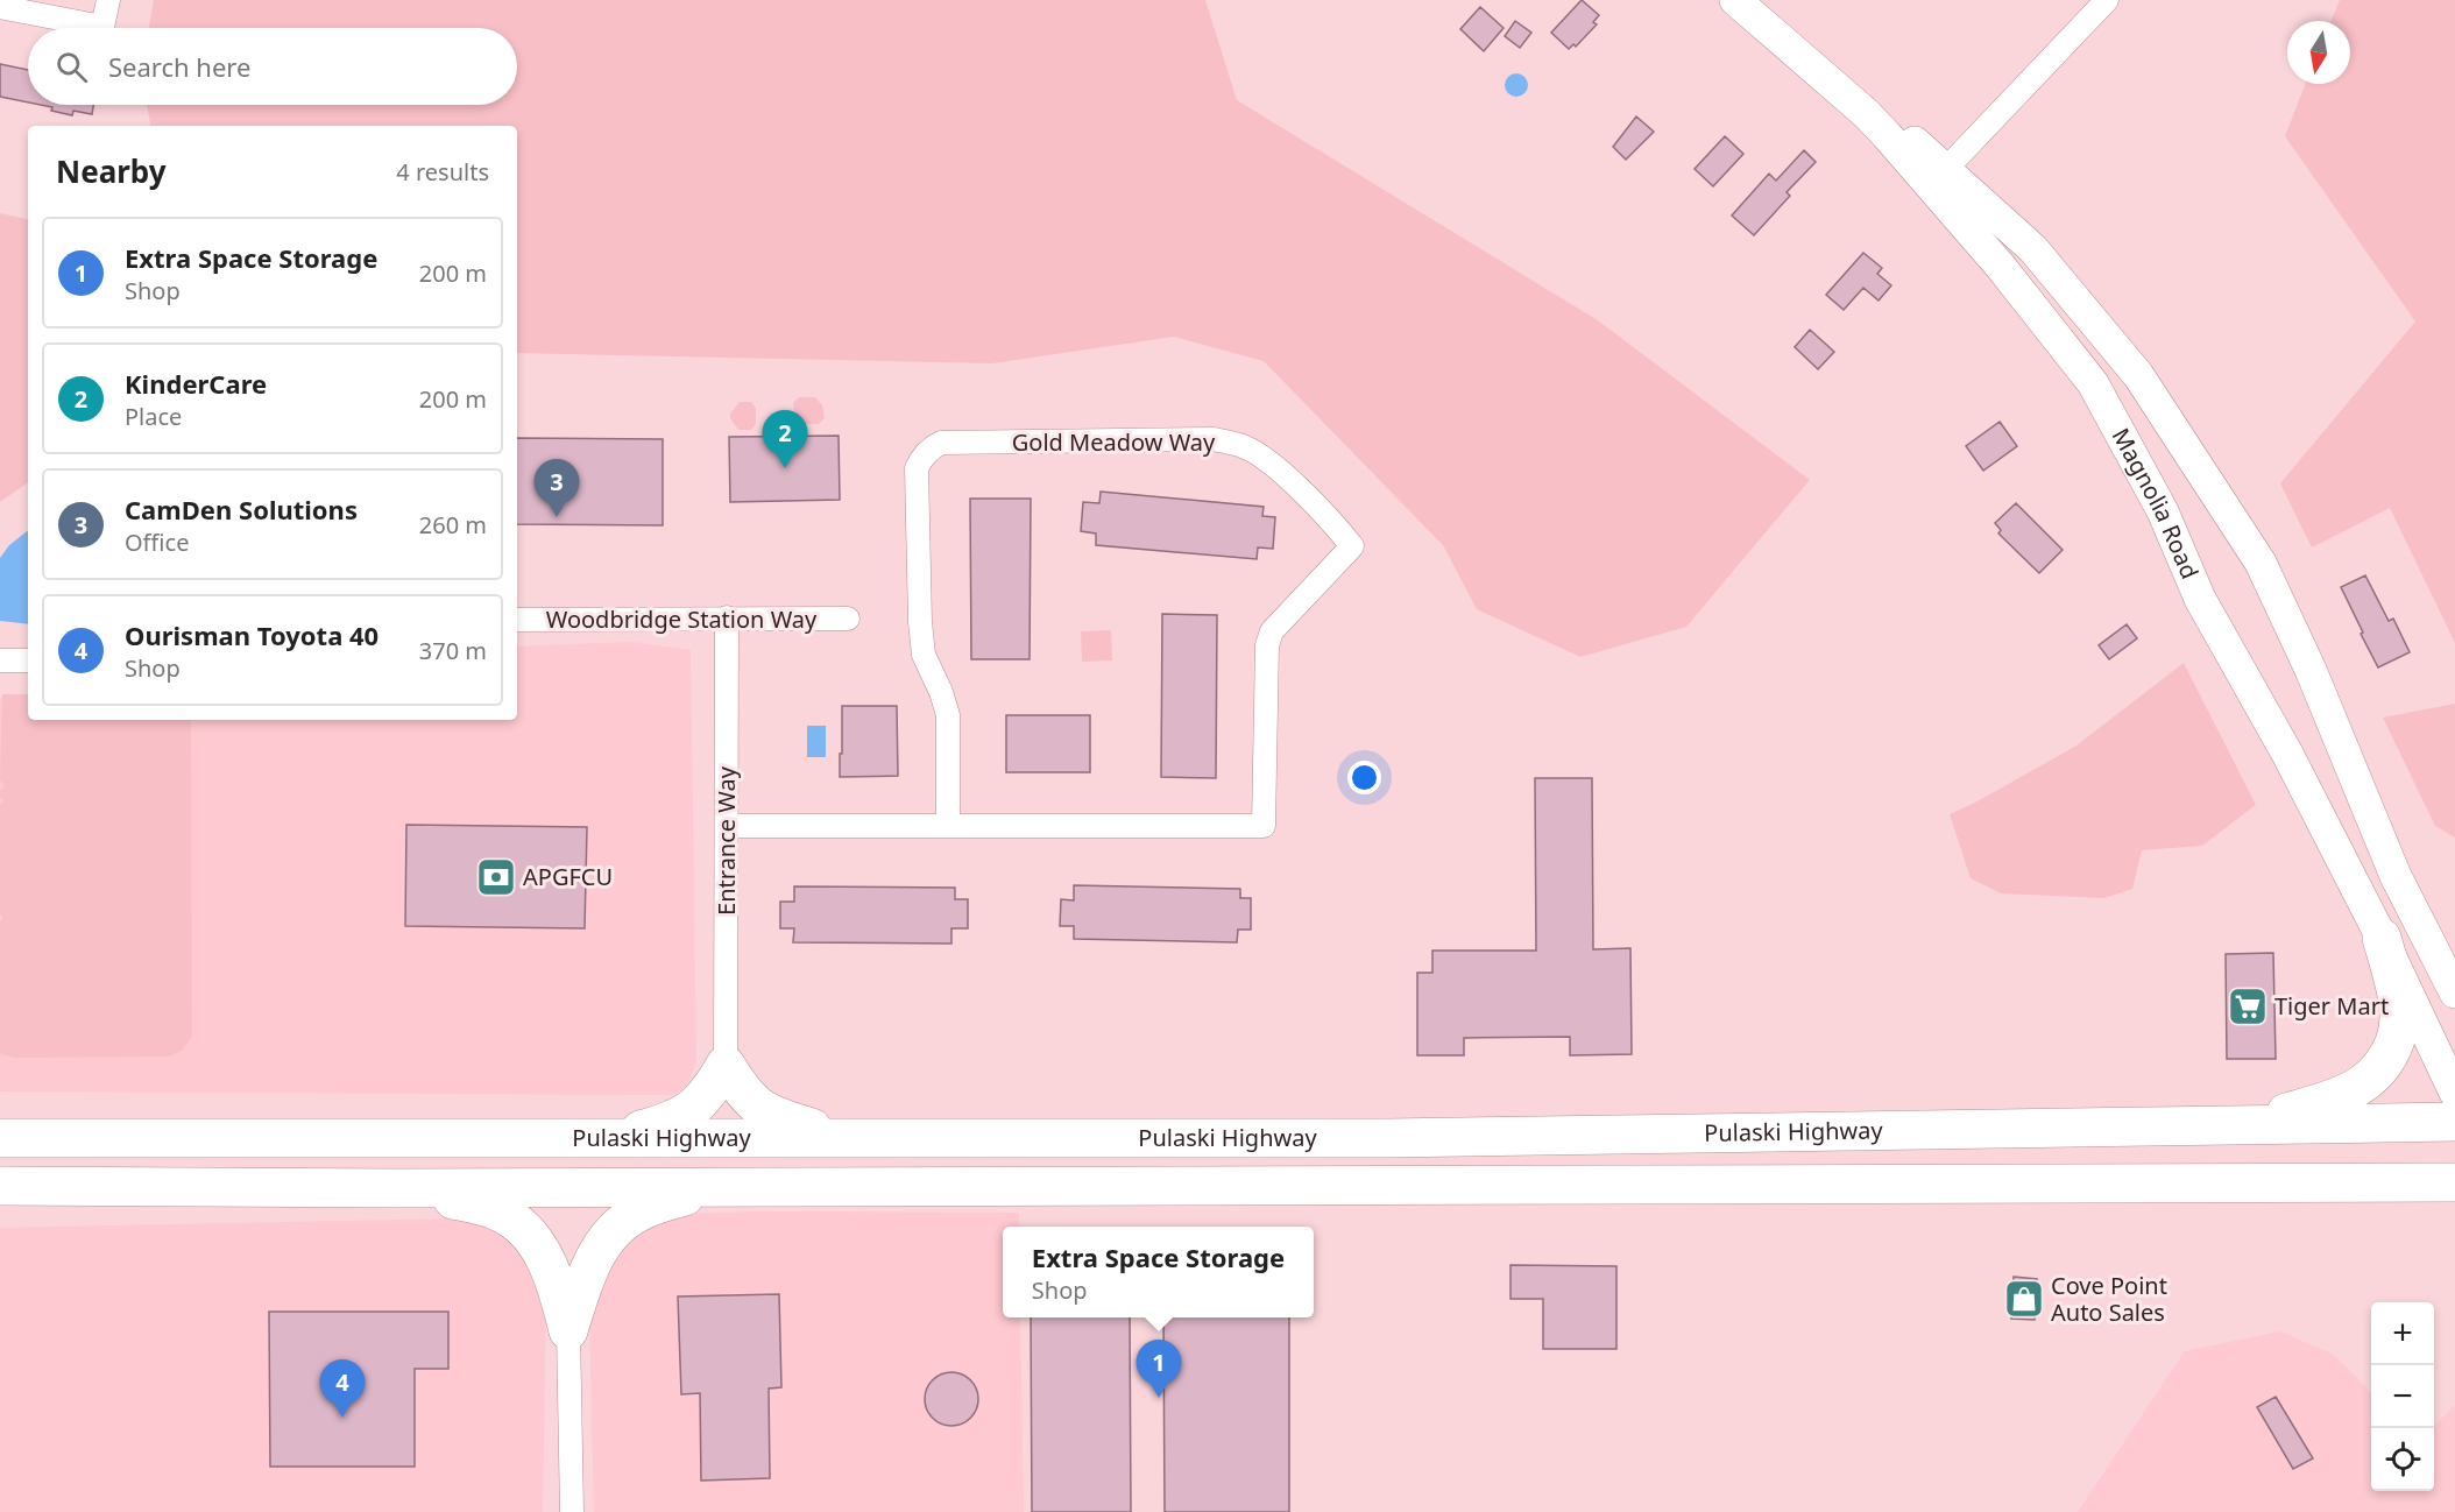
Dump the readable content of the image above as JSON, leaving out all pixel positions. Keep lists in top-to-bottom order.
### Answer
{
  "streets": {
    "highway": ["Pulaski Highway"],
    "main road": ["Magnolia Road"],
    "street": ["Gold Meadow Way", "Woodbridge Station Way", "Entrance Way"]
  },
  "crossings": [
    ["Gold Meadow Way", "Entrance Way"],
    ["Woodbridge Station Way", "Entrance Way"]
  ],
  "places": {
    "bank": ["APGFCU"],
    "supermarket": ["Tiger Mart"],
    "shop": ["Cove Point Auto Sales"]
  },
  "north": "bottom",
  "page": {
    "search": "Search here",
    "heading": ["Nearby", "4 results"],
    "list": [
      {
        "mark": "1",
        "name": "Extra Space Storage",
        "note": "Shop",
        "value": "200 m"
      },
      {
        "mark": "2",
        "name": "KinderCare",
        "note": "Place",
        "value": "200 m"
      },
      {
        "mark": "3",
        "name": "CamDen Solutions",
        "note": "Office",
        "value": "260 m"
      },
      {
        "mark": "4",
        "name": "Ourisman Toyota 40",
        "note": "Shop",
        "value": "370 m"
      }
    ],
    "pins": [
      "2",
      "3",
      "1",
      "4"
    ],
    "popup": ["Extra Space Storage", "Shop"],
    "map_buttons": ["+", "−"]
  }
}
